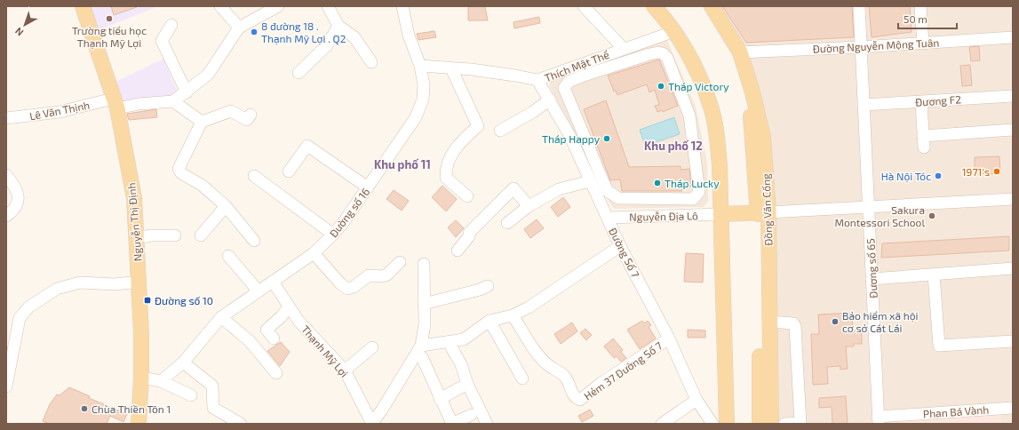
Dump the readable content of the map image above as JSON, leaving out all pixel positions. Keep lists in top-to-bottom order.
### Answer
{
  "streets": {
    "main road": ["Đồng Văn Cống", "Nguyễn Thị Định"],
    "street": [
      "Đường Nguyễn Mộng Tuân",
      "Thích Mật Thể",
      "Đương F2",
      "Lê Văn Thịnh",
      "Đường số 16",
      "Nguyễn Địa Lô",
      "Đường Số 7",
      "Đương số 65",
      "Thạnh Mỹ Lợi",
      "Hẻm 37 Đường Số 7",
      "Phan Bá Vành"
    ]
  },
  "crossings": [
    ["Đường Nguyễn Mộng Tuân", "Đồng Văn Cống"],
    ["Đường Nguyễn Mộng Tuân", "Đương số 65"],
    ["Thích Mật Thể", "Đường số 16"],
    ["Thích Mật Thể", "Đường Số 7"],
    ["Đương F2", "Đương số 65"],
    ["Lê Văn Thịnh", "Nguyễn Thị Định"],
    ["Đường số 16", "Thạnh Mỹ Lợi"],
    ["Nguyễn Địa Lô", "Đường Số 7"],
    ["Đường Số 7", "Hẻm 37 Đường Số 7"],
    ["Đương số 65", "Phan Bá Vành"]
  ],
  "districts": ["Khu phố 12", "Khu phố 11"],
  "places": {
    "other": [
      "Trường tiểu học Thạnh Mỹ Lợi",
      "8 đường 18 . Thạnh Mỹ Lợi . Q2",
      "Tháp Victory",
      "Tháp Happy",
      "1971's",
      "Hà Nội Tóc",
      "Tháp Lucky",
      "Sakura Montessori School",
      "Bảo hiểm xã hội cơ sở Cát Lái",
      "Chùa Thiền Tôn 1"
    ],
    "transit": ["Đường số 10"]
  },
  "scale_bar": "50 m",
  "north": "bottom left"
}
